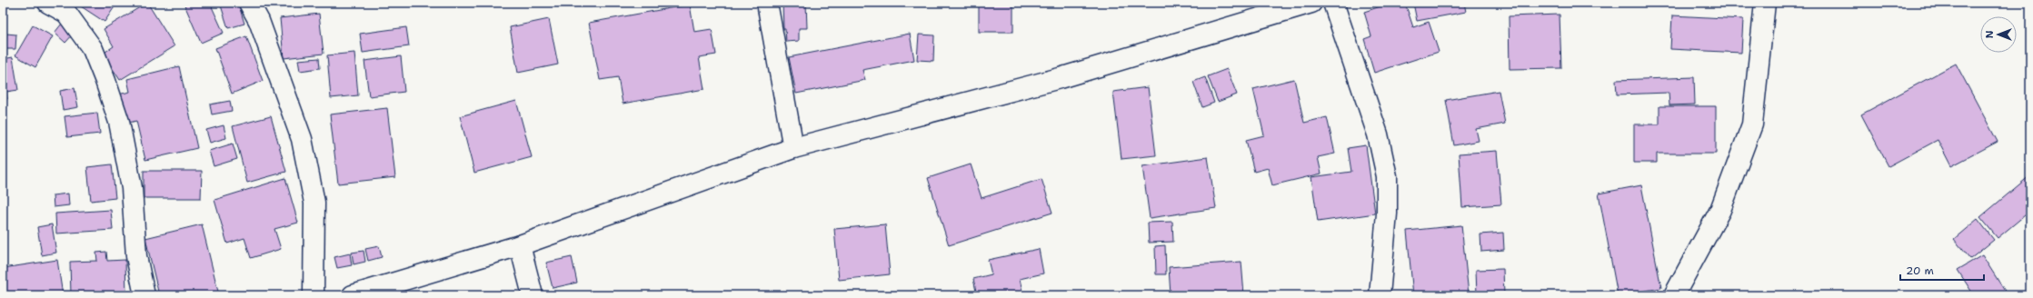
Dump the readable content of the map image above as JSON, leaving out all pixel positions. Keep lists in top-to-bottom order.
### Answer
{
  "scale_bar": "20 m",
  "north": "left"
}
